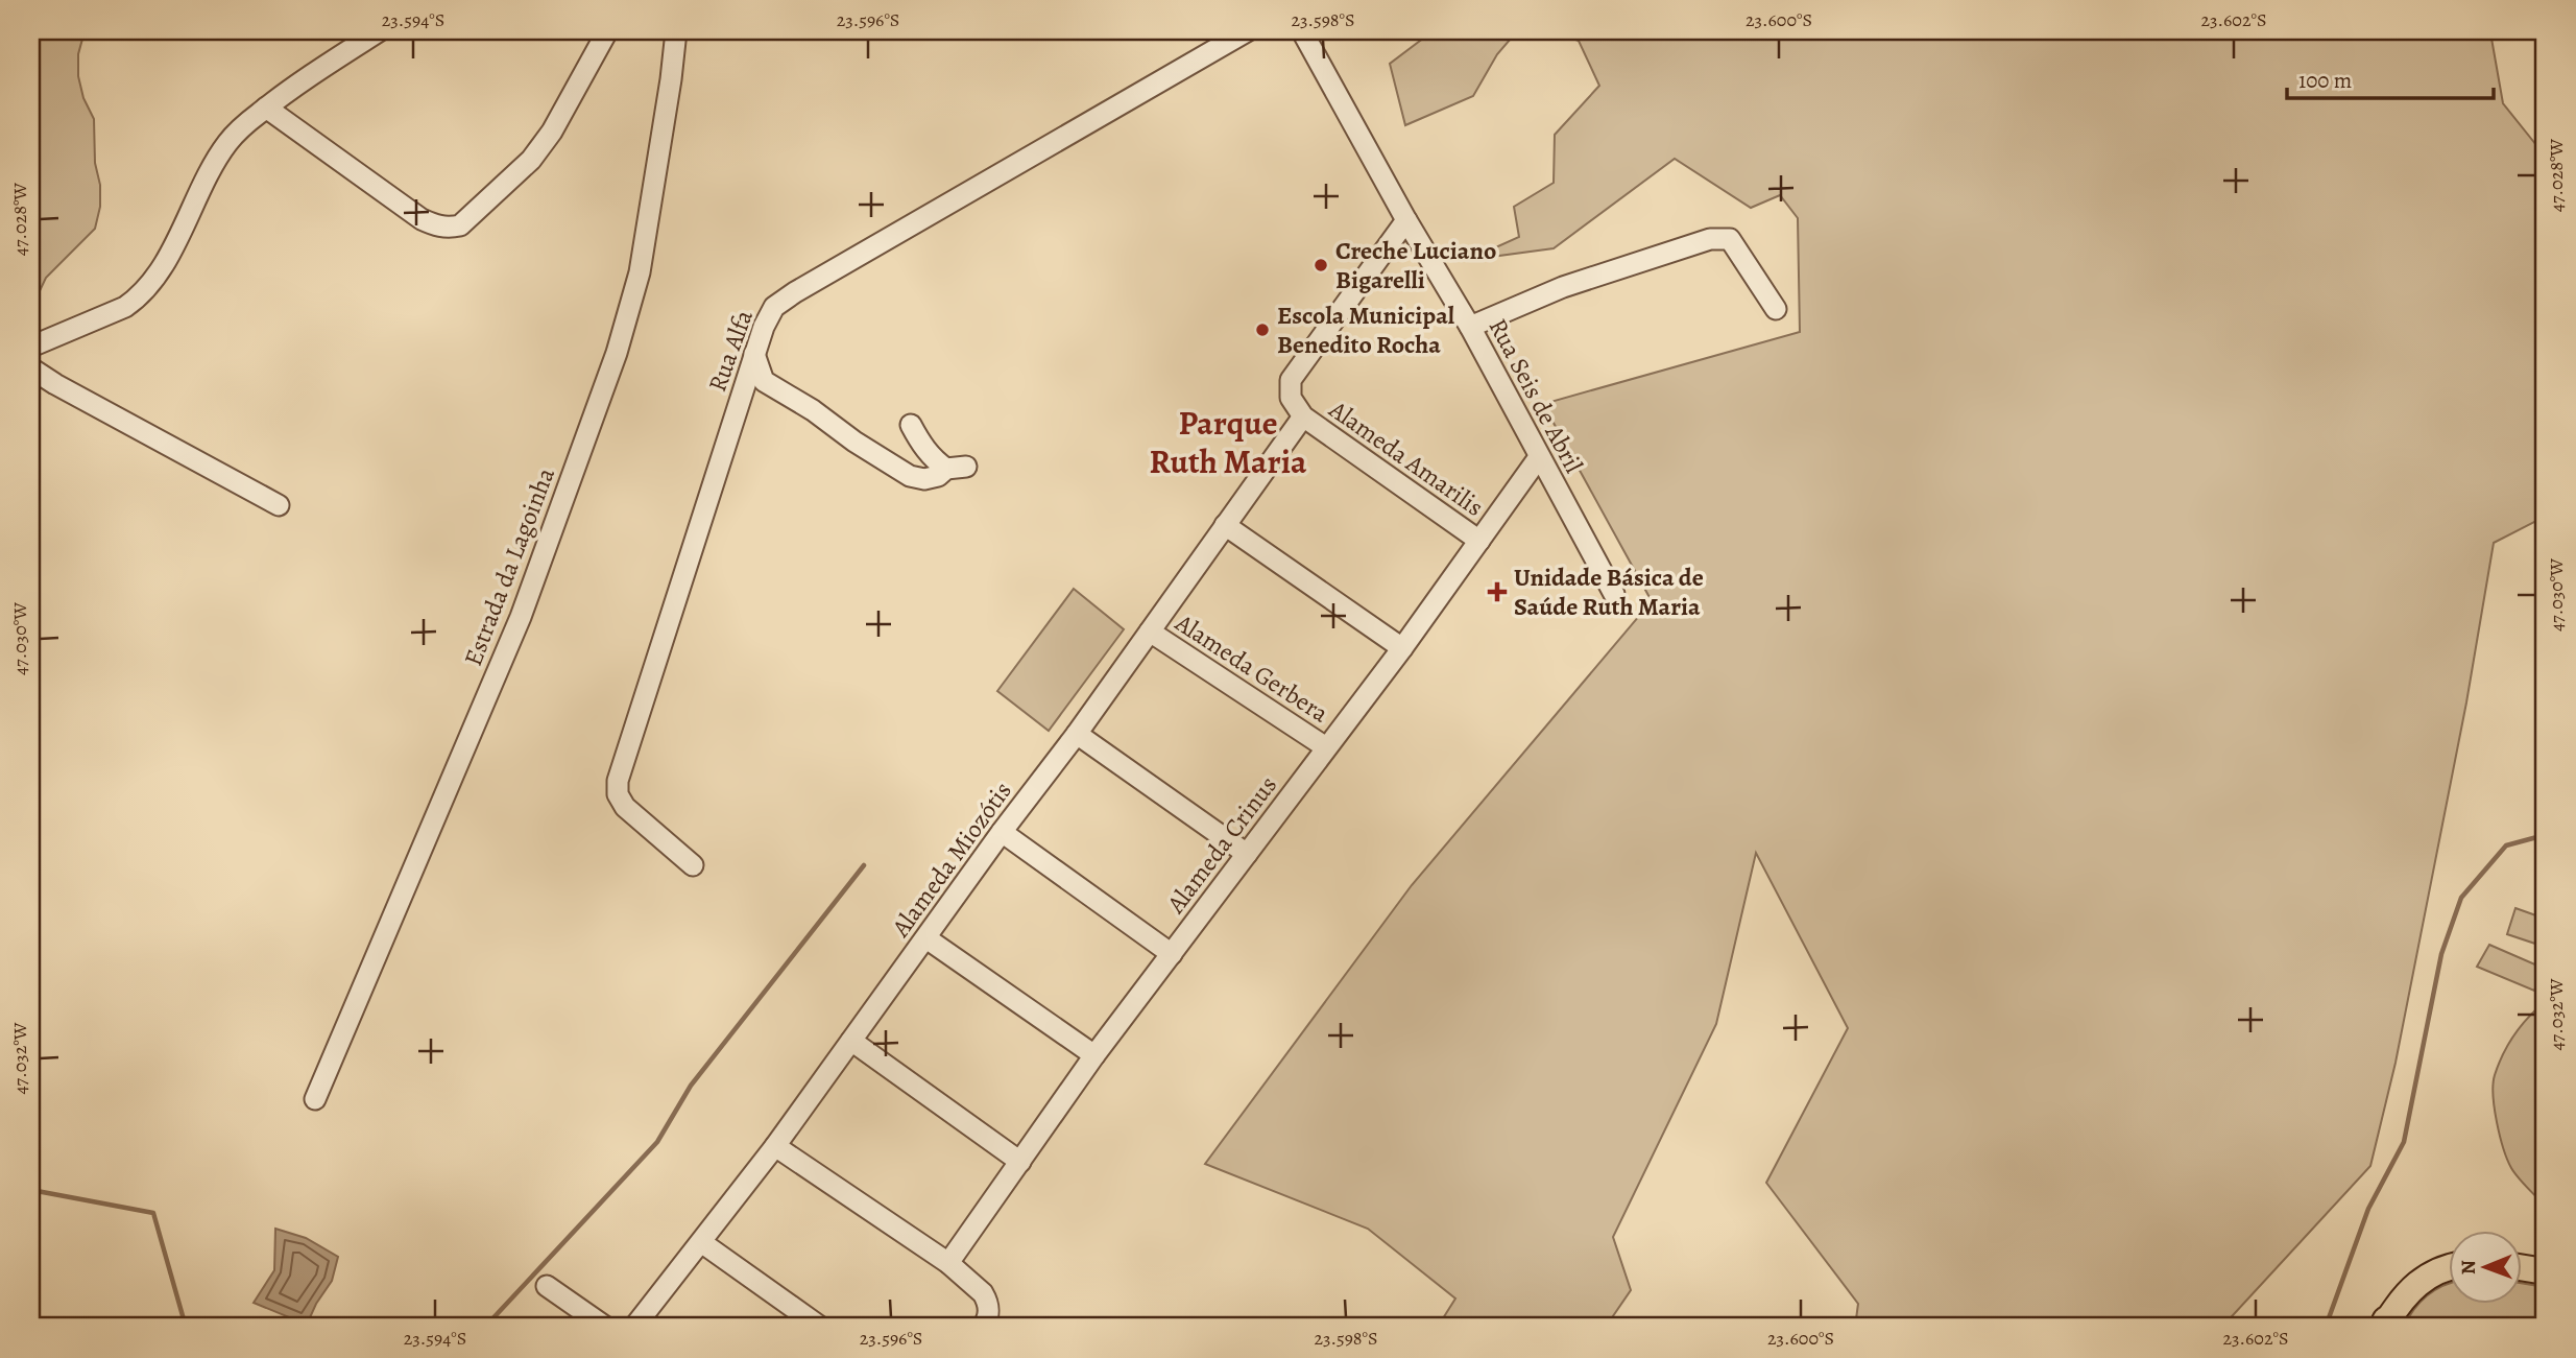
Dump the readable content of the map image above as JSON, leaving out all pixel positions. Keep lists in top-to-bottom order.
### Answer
{
  "streets": {
    "street": [
      "Rua Alfa",
      "Rua Seis de Abril",
      "Alameda Amarilis",
      "Estrada da Lagoinha",
      "Alameda Gerbera",
      "Alameda Crinus",
      "Alameda Miozótis"
    ]
  },
  "crossings": [
    ["Rua Seis de Abril", "Alameda Crinus"],
    ["Alameda Amarilis", "Alameda Crinus"],
    ["Alameda Amarilis", "Alameda Miozótis"],
    ["Alameda Gerbera", "Alameda Crinus"],
    ["Alameda Gerbera", "Alameda Miozótis"]
  ],
  "districts": ["Parque Ruth Maria"],
  "places": {
    "other": ["Creche Luciano Bigarelli", "Escola Municipal Benedito Rocha"],
    "health": ["Unidade Básica de Saúde Ruth Maria"]
  },
  "scale_bar": "100 m",
  "north": "left",
  "coordinates": [
    "23.594°S",
    "23.596°S",
    "23.598°S",
    "23.600°S",
    "23.602°S",
    "47.028°W",
    "47.030°W",
    "47.032°W"
  ]
}
